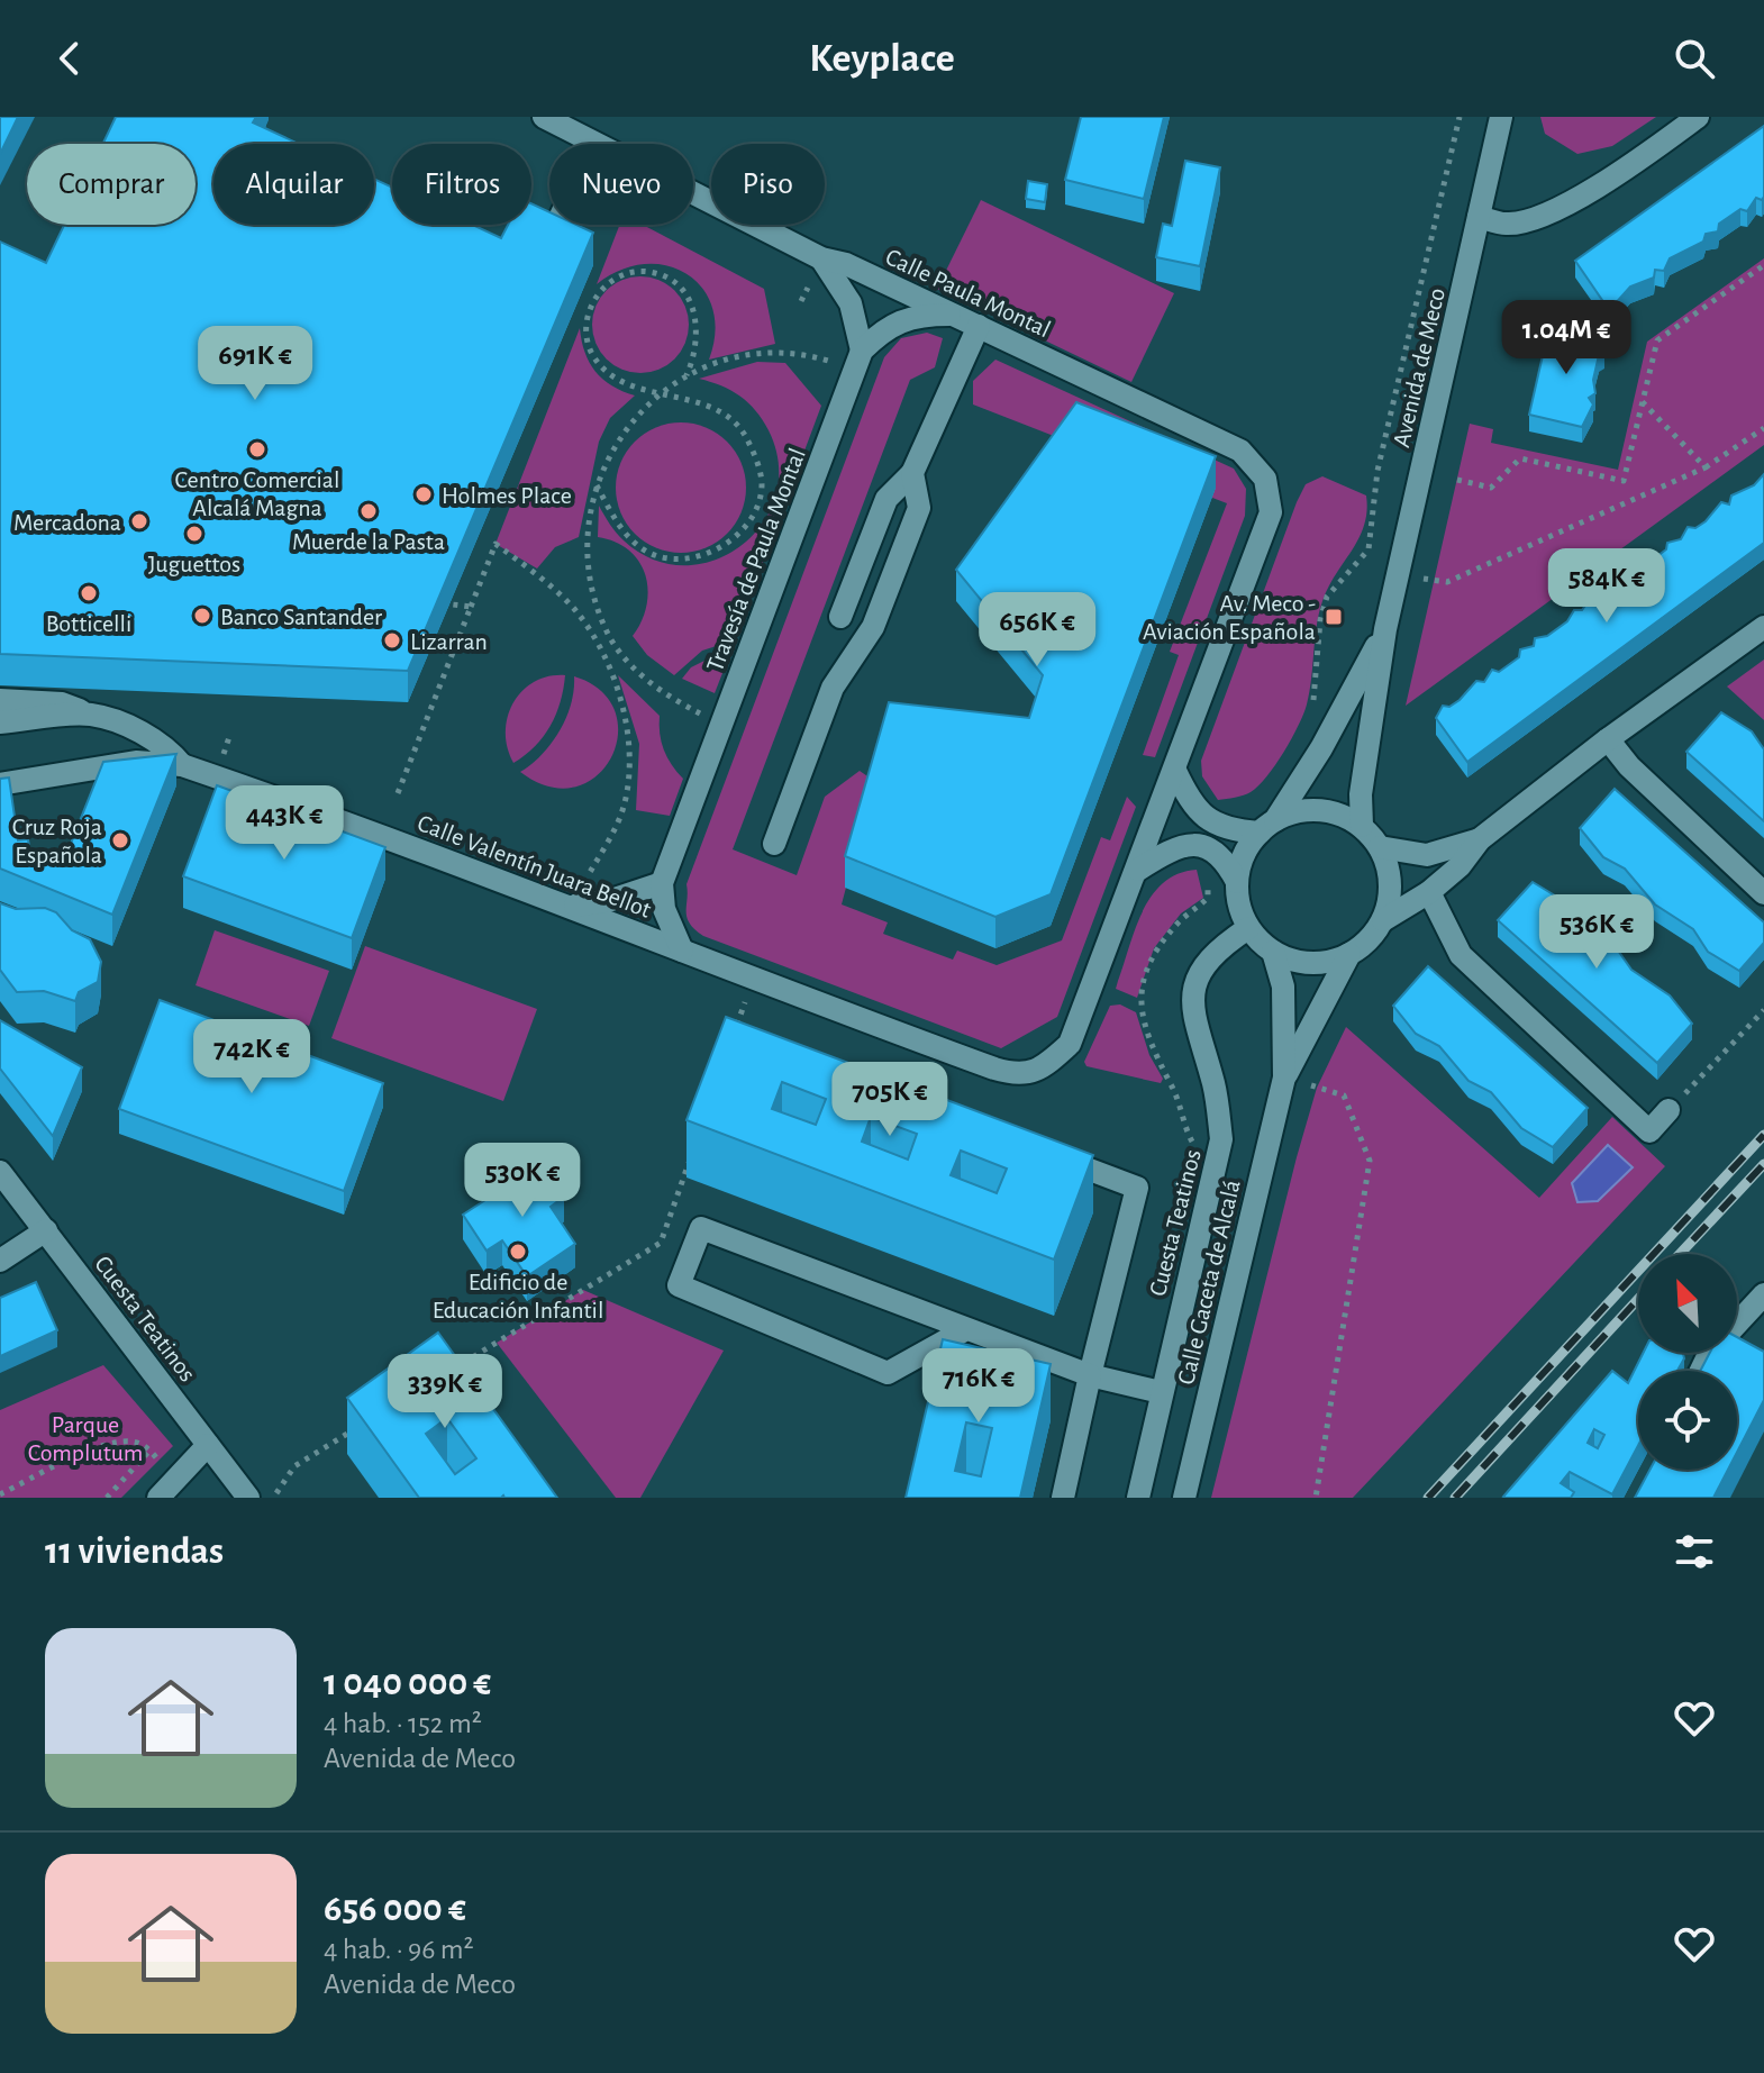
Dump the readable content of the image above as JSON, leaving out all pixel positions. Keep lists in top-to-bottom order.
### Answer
{
  "streets": {
    "street": [
      "Calle Paula Montal",
      "Avenida de Meco",
      "Travesía de Paula Montal",
      "Calle Valentín Juara Bellot",
      "Cuesta Teatinos",
      "Calle Gaceta de Alcalá"
    ]
  },
  "crossings": [
    ["Avenida de Meco", "Cuesta Teatinos"],
    ["Avenida de Meco", "Calle Gaceta de Alcalá"],
    ["Cuesta Teatinos", "Calle Gaceta de Alcalá"]
  ],
  "parks": ["Parque Complutum"],
  "places": {
    "other": [
      "Centro Comercial Alcalá Magna",
      "Holmes Place",
      "Muerde la Pasta",
      "Mercadona",
      "Juguettos",
      "Botticelli",
      "Banco Santander",
      "Lizarran",
      "Cruz Roja Española",
      "Edificio de Educación Infantil"
    ],
    "transit": ["Av. Meco - Aviación Española"]
  },
  "north": "top left",
  "page": {
    "header": "Keyplace",
    "chip": [
      "Comprar",
      "Alquilar",
      "Filtros",
      "Nuevo",
      "Piso"
    ],
    "price": [
      "1.04M €",
      "691K €",
      "584K €",
      "656K €",
      "443K €",
      "536K €",
      "742K €",
      "705K €",
      "530K €",
      "716K €",
      "339K €"
    ],
    "heading": "11 viviendas",
    "list": [
      {
        "name": "1 040 000 €",
        "note": "4 hab. · 152 m² · Avenida de Meco"
      },
      {
        "name": "656 000 €",
        "note": "4 hab. · 96 m² · Avenida de Meco"
      }
    ]
  }
}
